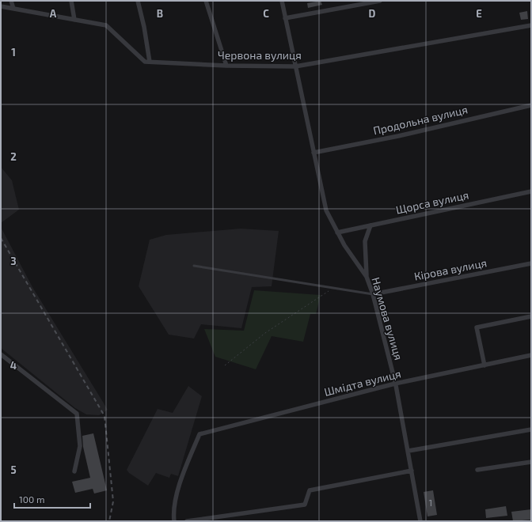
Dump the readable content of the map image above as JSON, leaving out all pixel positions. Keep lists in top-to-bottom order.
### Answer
{
  "streets": {
    "street": [
      "Червона вулиця",
      "Продольна вулиця",
      "Щорса вулиця",
      "Кірова вулиця",
      "Наумова вулиця",
      "Шмідта вулиця"
    ]
  },
  "crossings": [
    ["Червона вулиця", "Наумова вулиця"],
    ["Продольна вулиця", "Наумова вулиця"],
    ["Щорса вулиця", "Наумова вулиця"],
    ["Кірова вулиця", "Наумова вулиця"],
    ["Наумова вулиця", "Шмідта вулиця"]
  ],
  "house_numbers": ["1"],
  "scale_bar": "100 m",
  "grid": {
    "columns": [
      "A",
      "B",
      "C",
      "D",
      "E"
    ],
    "rows": [
      "1",
      "2",
      "3",
      "4",
      "5"
    ]
  }
}
